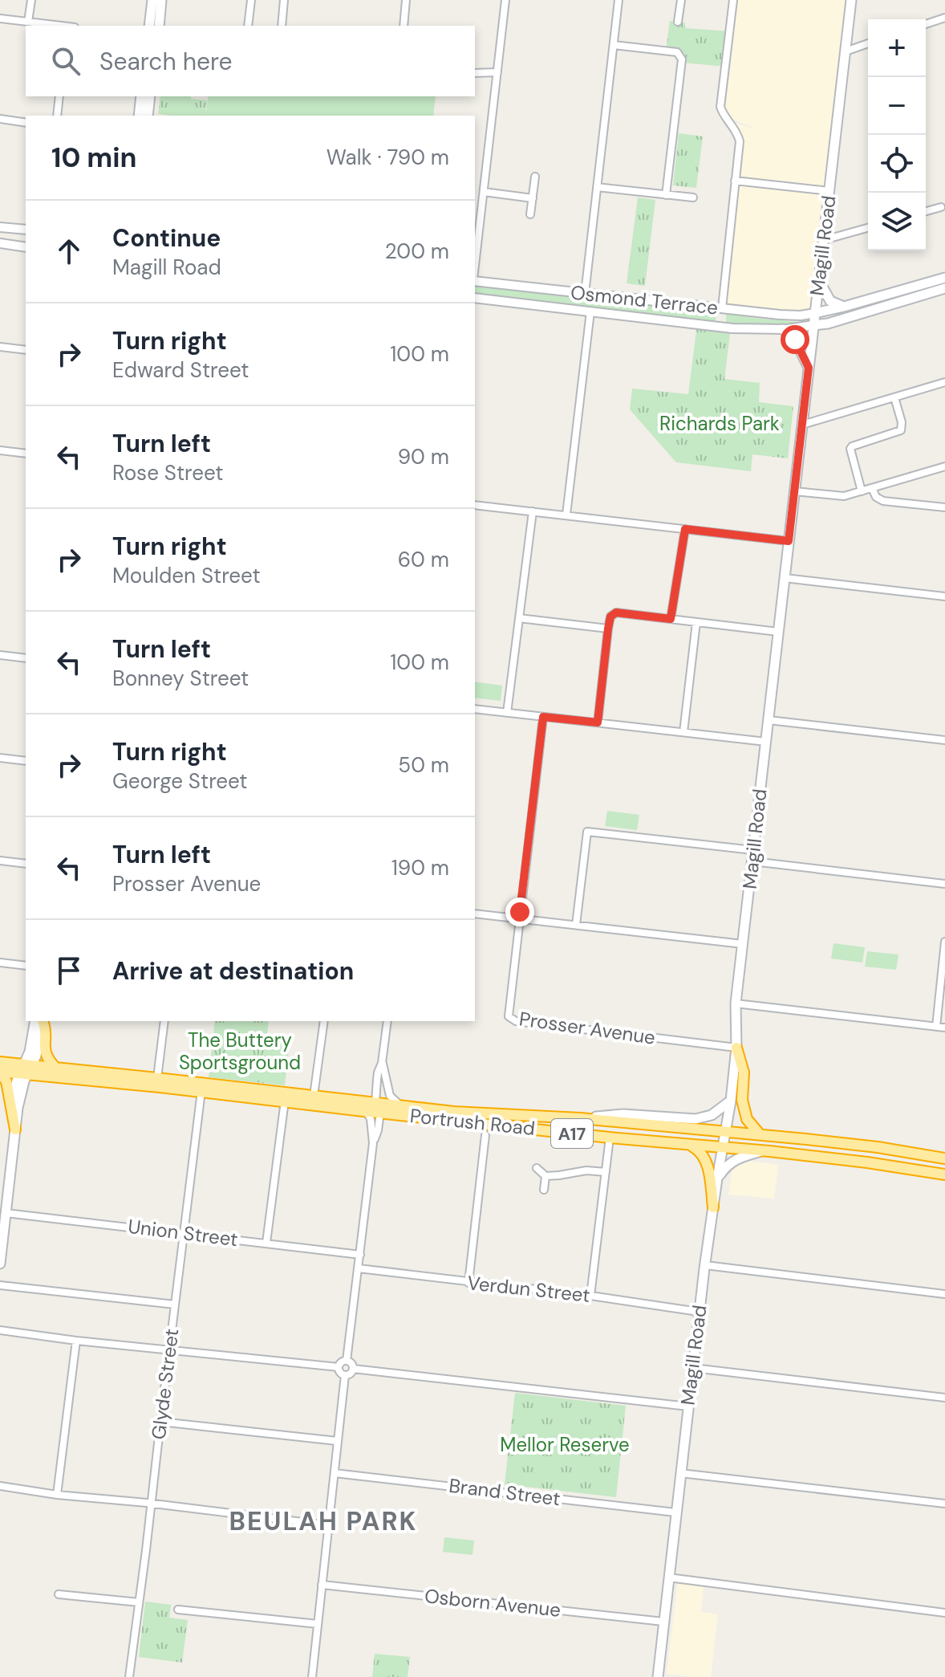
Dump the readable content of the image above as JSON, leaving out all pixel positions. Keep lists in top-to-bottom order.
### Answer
{
  "streets": {
    "highway": ["Portrush Road", "A17"],
    "main road": ["Magill Road"],
    "street": [
      "Osmond Terrace",
      "Prosser Avenue",
      "Union Street",
      "Verdun Street",
      "Glyde Street",
      "Brand Street",
      "Osborn Avenue"
    ]
  },
  "crossings": [
    ["Magill Road", "Osmond Terrace"],
    ["Magill Road", "Prosser Avenue"],
    ["Magill Road", "Portrush Road"],
    ["Magill Road", "Verdun Street"],
    ["Magill Road", "Brand Street"],
    ["Magill Road", "Osborn Avenue"],
    ["Portrush Road", "Glyde Street"],
    ["Union Street", "Glyde Street"]
  ],
  "districts": ["BEULAH PARK"],
  "parks": ["Richards Park", "The Buttery Sportsground", "Mellor Reserve"],
  "page": {
    "map_buttons": ["+", "−"],
    "search": "Search here",
    "heading": ["10 min", "Walk · 790 m"],
    "list": [
      ["Continue", "Magill Road", "200 m"],
      ["Turn right", "Edward Street", "100 m"],
      ["Turn left", "Rose Street", "90 m"],
      ["Turn right", "Moulden Street", "60 m"],
      ["Turn left", "Bonney Street", "100 m"],
      ["Turn right", "George Street", "50 m"],
      ["Turn left", "Prosser Avenue", "190 m"],
      "Arrive at destination"
    ]
  }
}
